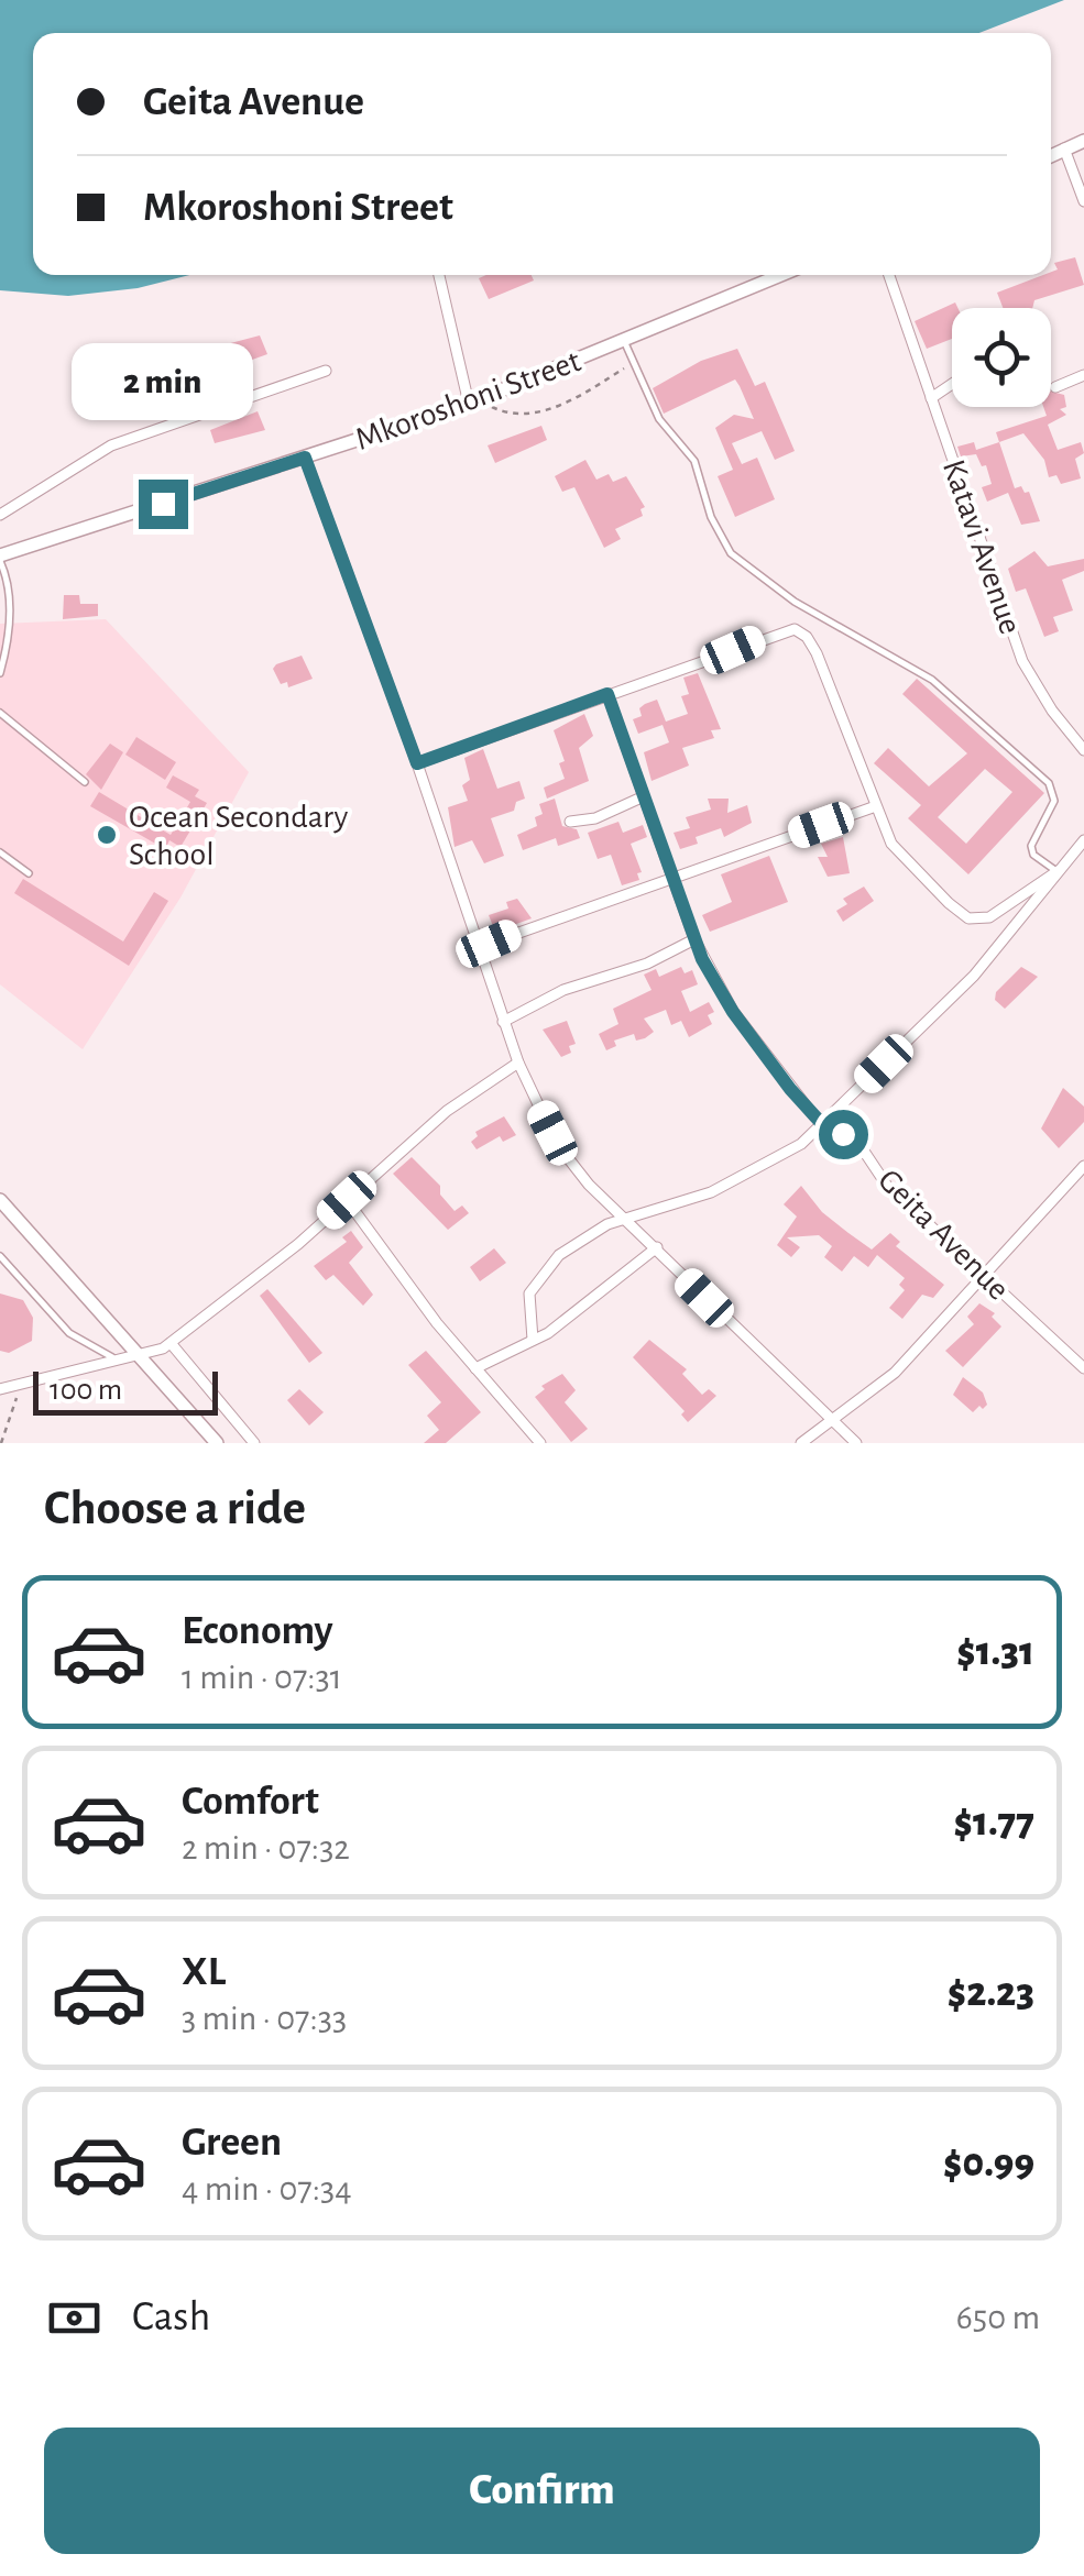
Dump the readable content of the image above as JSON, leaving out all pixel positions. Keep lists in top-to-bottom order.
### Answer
{
  "streets": {
    "street": ["Mkoroshoni Street", "Katavi Avenue", "Geita Avenue"]
  },
  "places": ["Ocean Secondary School"],
  "scale_bar": "100 m",
  "page": {
    "banner": ["Geita Avenue", "Mkoroshoni Street"],
    "bubble": "2 min",
    "scale": "100 m",
    "heading": "Choose a ride",
    "list": [
      {
        "name": "Economy",
        "note": "1 min · 07:31",
        "value": "$1.31"
      },
      {
        "name": "Comfort",
        "note": "2 min · 07:32",
        "value": "$1.77"
      },
      {
        "name": "XL",
        "note": "3 min · 07:33",
        "value": "$2.23"
      },
      {
        "name": "Green",
        "note": "4 min · 07:34",
        "value": "$0.99"
      }
    ],
    "pay": ["Cash", "650 m"],
    "buttons": "Confirm"
  }
}
